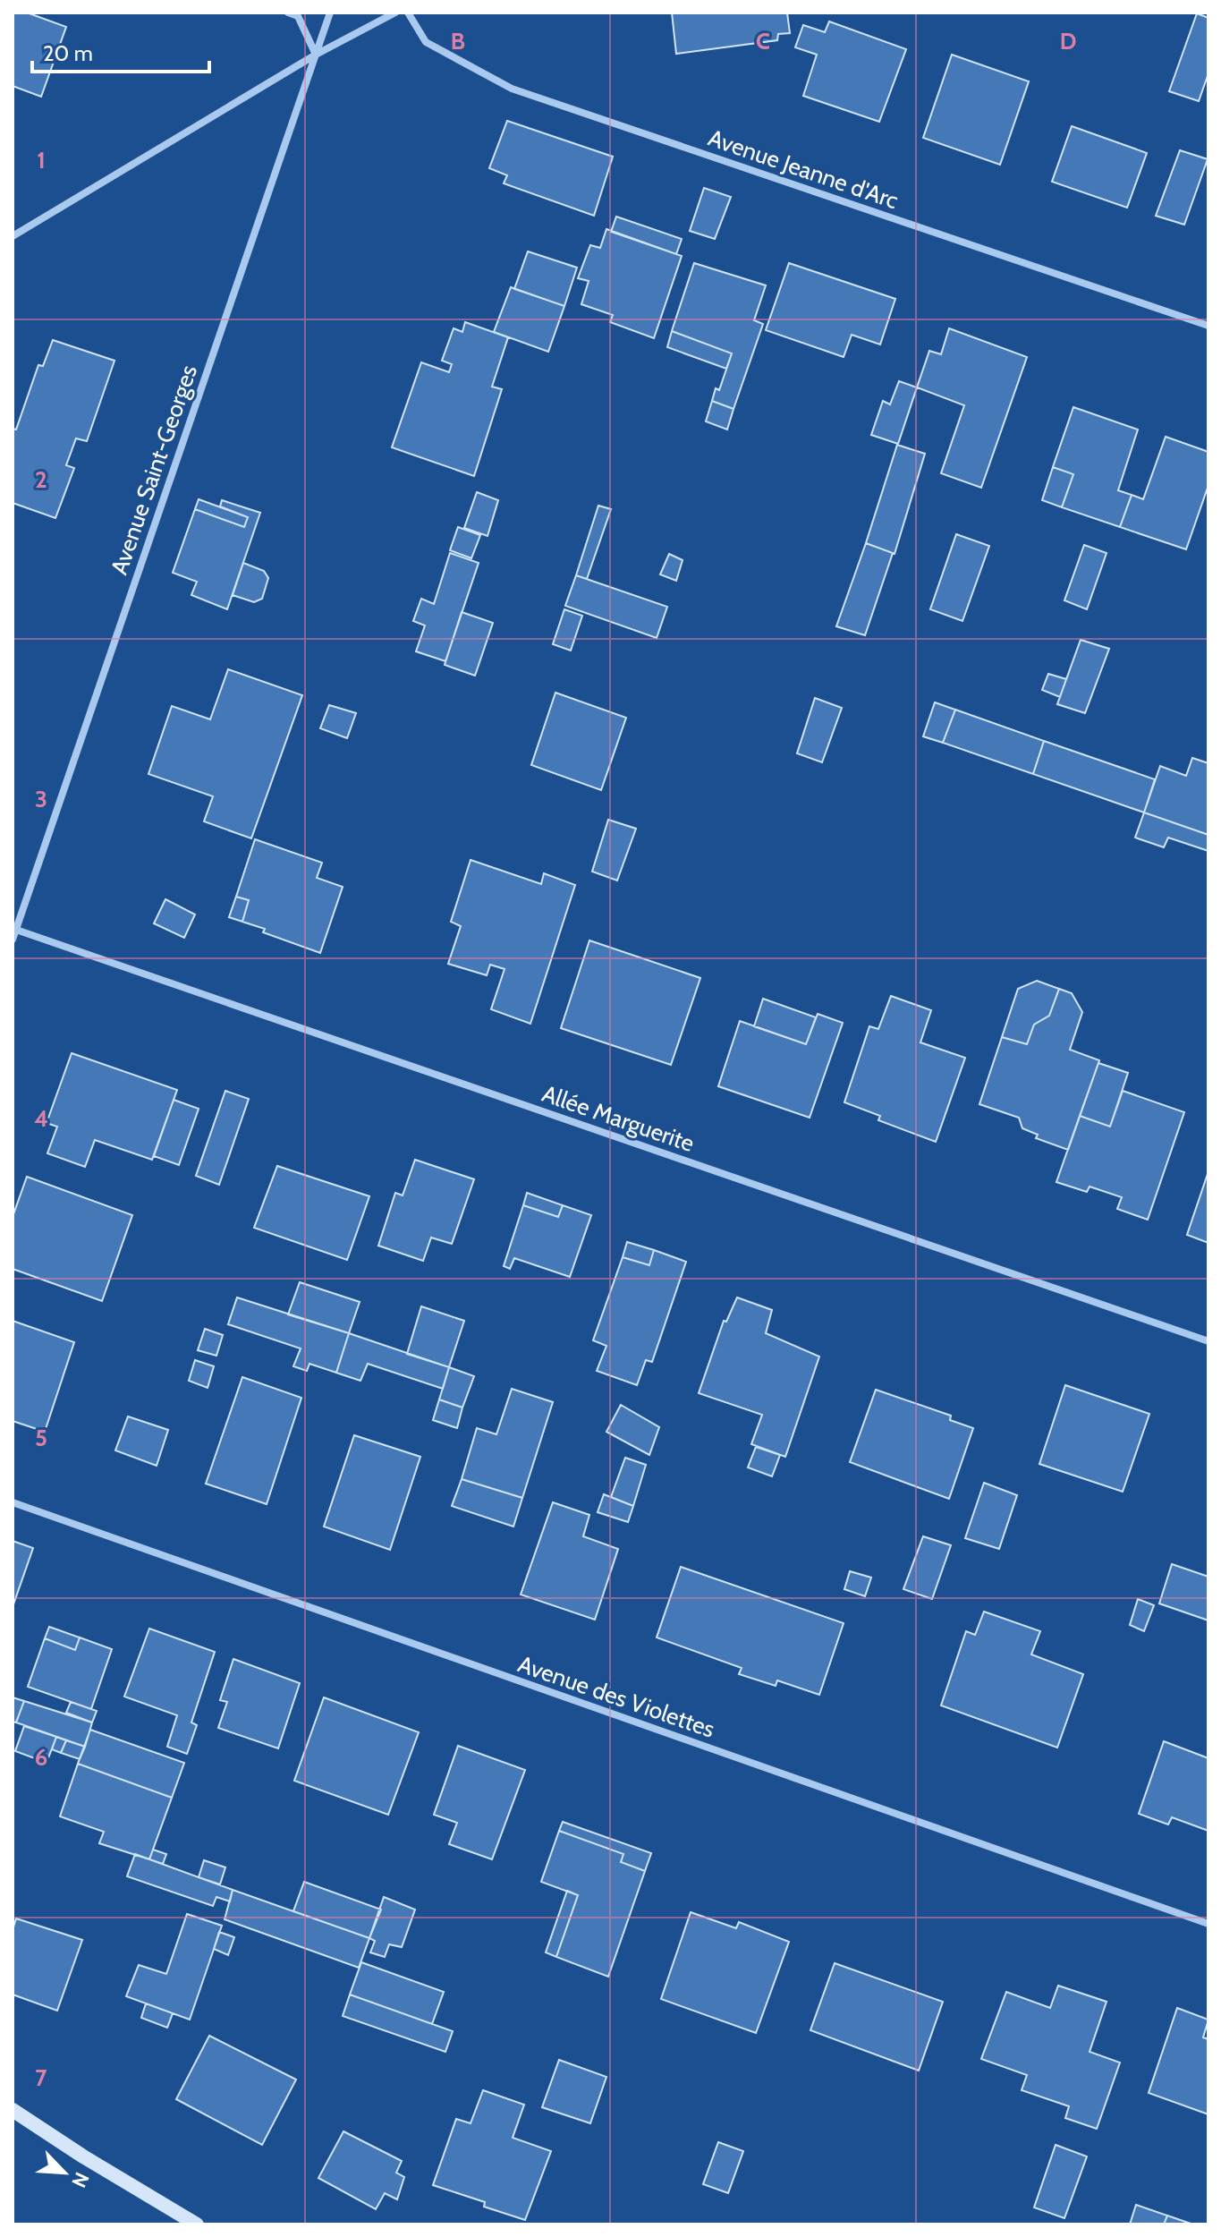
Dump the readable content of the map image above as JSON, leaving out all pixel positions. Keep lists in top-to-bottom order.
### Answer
{
  "streets": {
    "street": [
      "Avenue Jeanne d'Arc",
      "Avenue Saint-Georges",
      "Allée Marguerite",
      "Avenue des Violettes"
    ]
  },
  "crossings": [
    ["Avenue Saint-Georges", "Allée Marguerite"]
  ],
  "scale_bar": "20 m",
  "north": "bottom right",
  "grid": {
    "columns": ["B", "C", "D"],
    "rows": [
      "1",
      "2",
      "3",
      "4",
      "5",
      "6",
      "7"
    ]
  }
}
